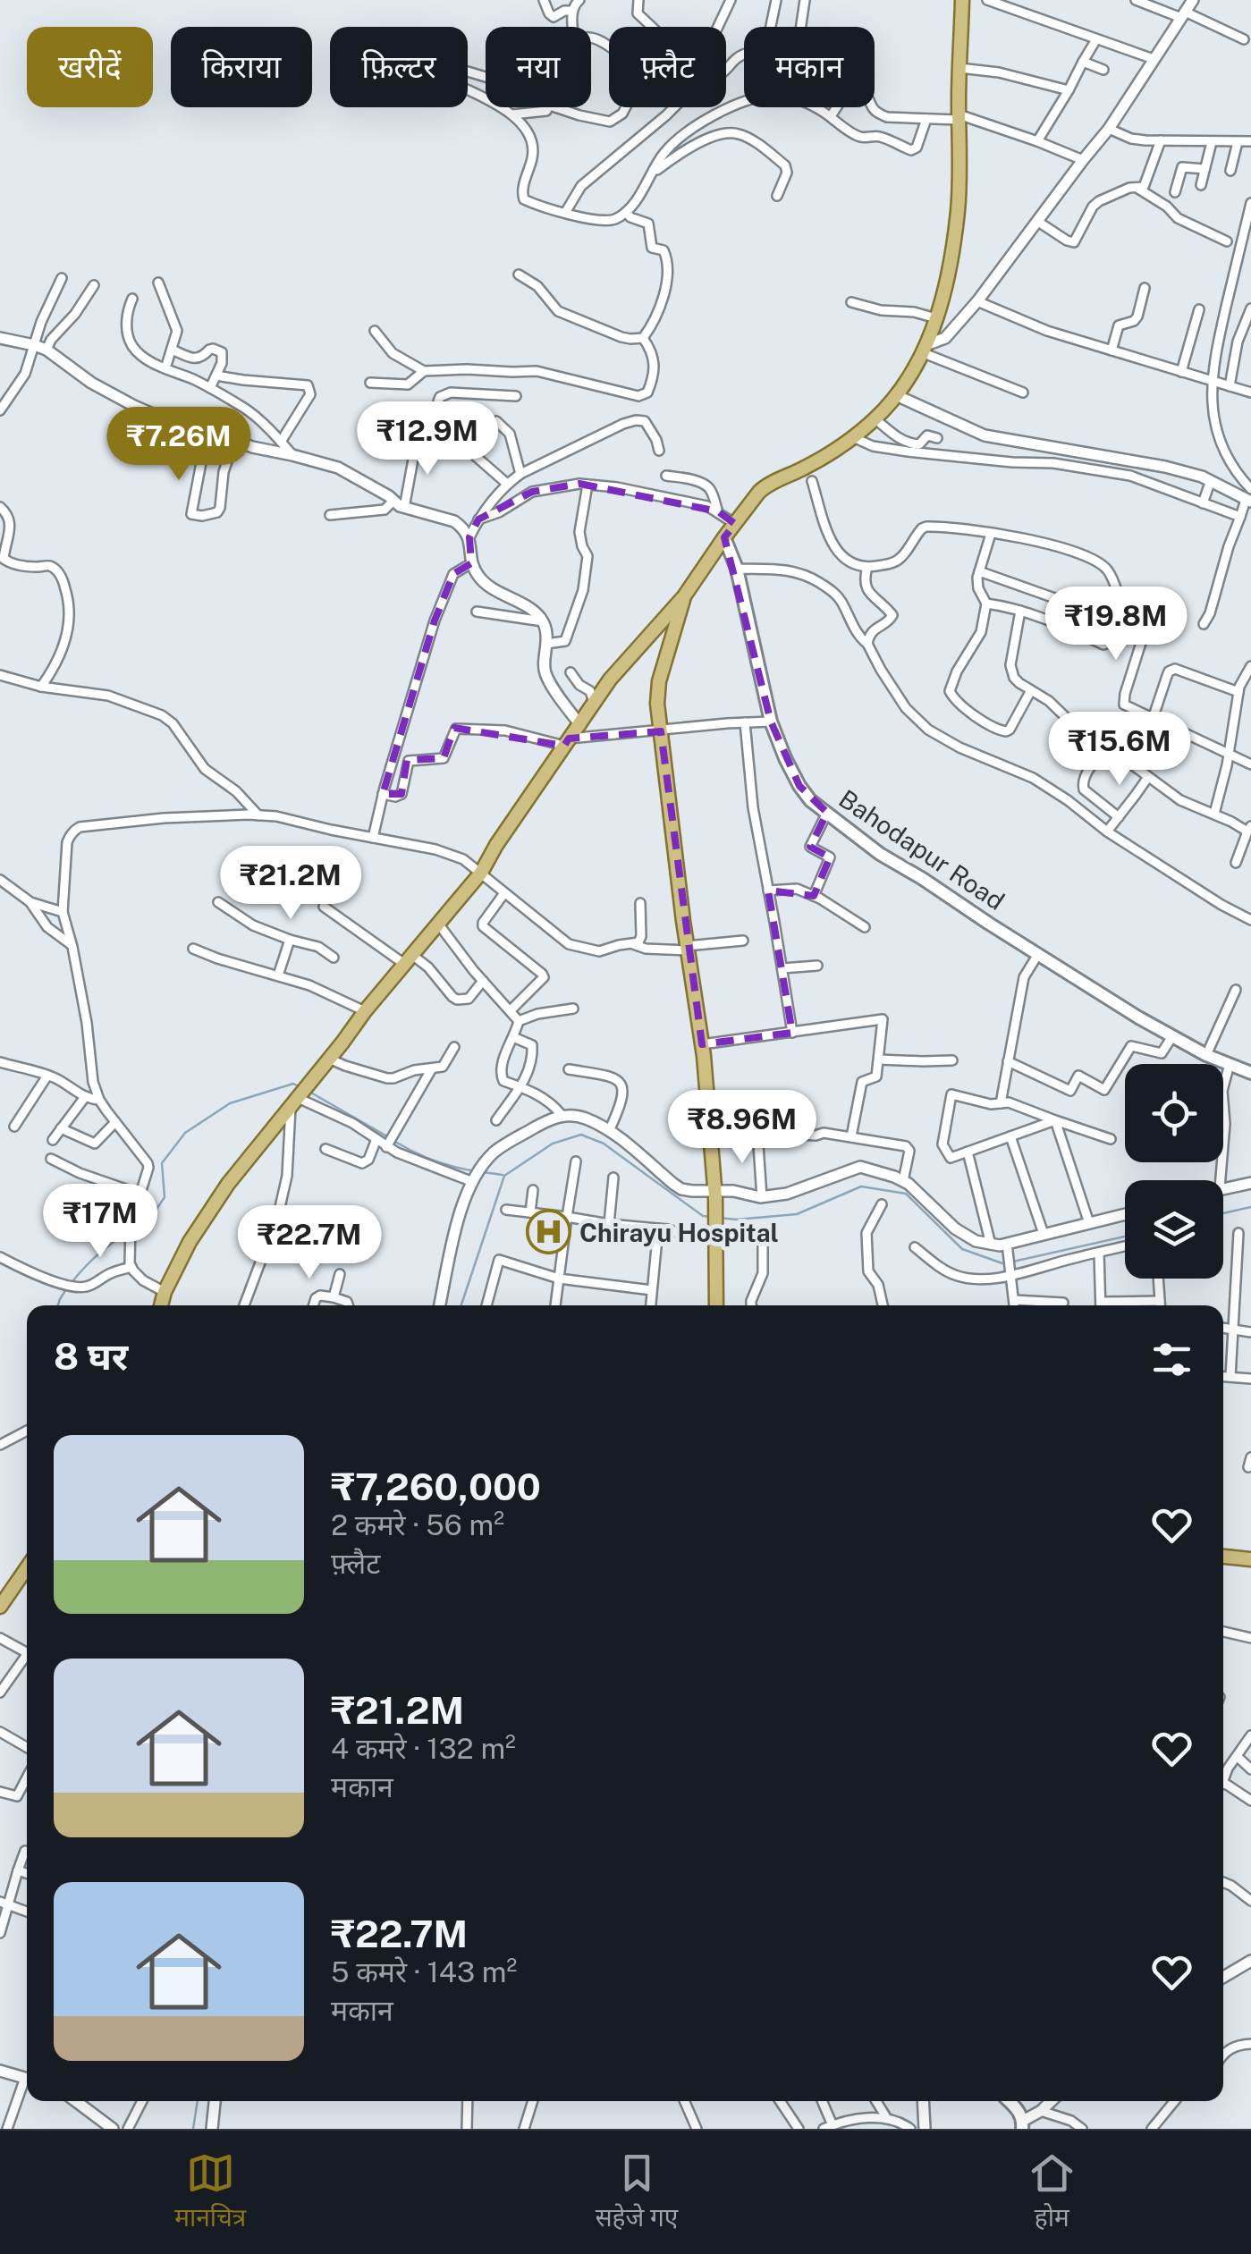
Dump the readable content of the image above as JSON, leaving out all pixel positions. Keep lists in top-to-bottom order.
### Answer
{
  "streets": {
    "main road": ["Bahodapur Road"]
  },
  "places": {
    "hospital": ["Chirayu Hospital"]
  },
  "page": {
    "chip": [
      "खरीदें",
      "किराया",
      "फ़िल्टर",
      "नया",
      "फ़्लैट",
      "मकान"
    ],
    "price": [
      "₹12.9M",
      "₹7.26M",
      "₹19.8M",
      "₹15.6M",
      "₹21.2M",
      "₹8.96M",
      "₹17M",
      "₹22.7M"
    ],
    "heading": "8 घर",
    "list": [
      {
        "name": "₹7,260,000",
        "note": "2 कमरे · 56 m² · फ़्लैट"
      },
      {
        "name": "₹21.2M",
        "note": "4 कमरे · 132 m² · मकान"
      },
      {
        "name": "₹22.7M",
        "note": "5 कमरे · 143 m² · मकान"
      }
    ],
    "tabs": ["मानचित्र", "सहेजे गए", "होम"]
  }
}
